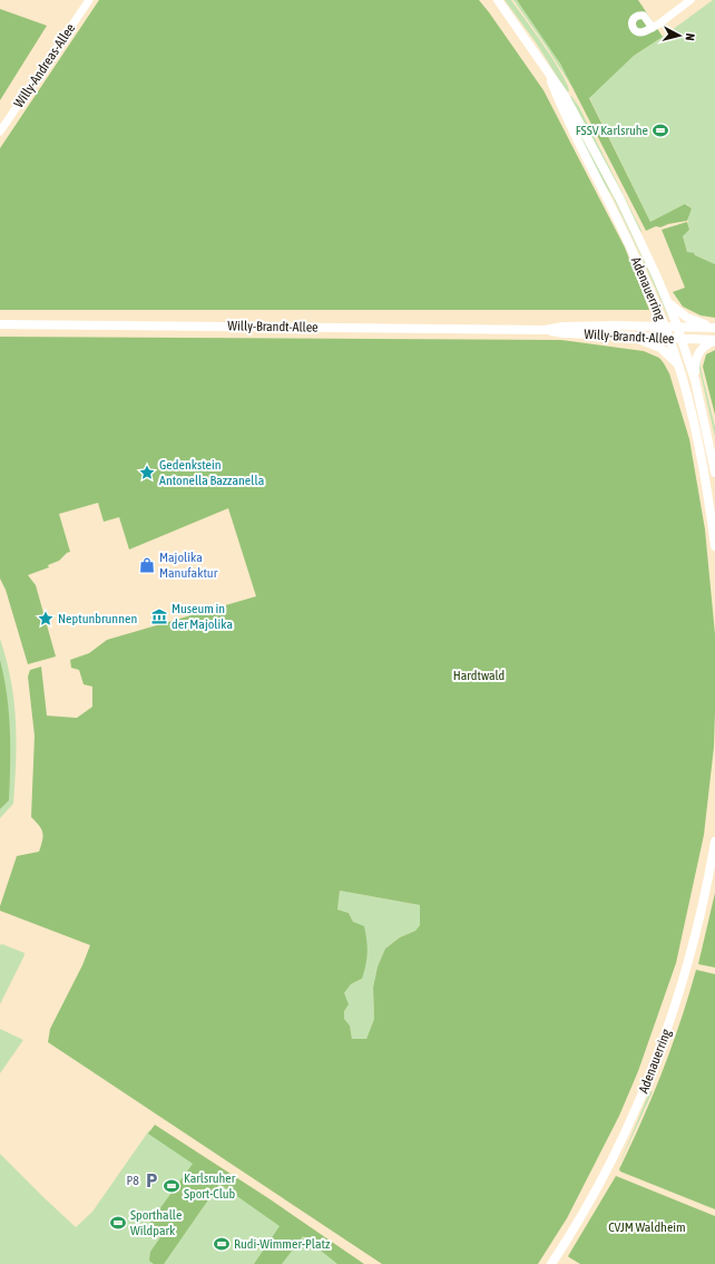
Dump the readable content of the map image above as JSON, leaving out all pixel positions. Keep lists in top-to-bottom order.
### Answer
{
  "streets": {
    "main road": ["Adenauerring", "Willy-Brandt-Allee"],
    "street": ["Willy-Andreas-Allee"]
  },
  "crossings": [
    ["Adenauerring", "Willy-Brandt-Allee"]
  ],
  "parks": ["Hardtwald", "CVJM Waldheim"],
  "places": {
    "sports": [
      "FSSV Karlsruhe",
      "Karlsruher Sport-Club",
      "Sporthalle Wildpark",
      "Rudi-Wimmer-Platz"
    ],
    "place": ["Gedenkstein Antonella Bazzanella", "Neptunbrunnen"],
    "shop": ["Majolika Manufaktur"],
    "museum": ["Museum in der Majolika"],
    "parking": ["P8"]
  },
  "north": "right"
}
